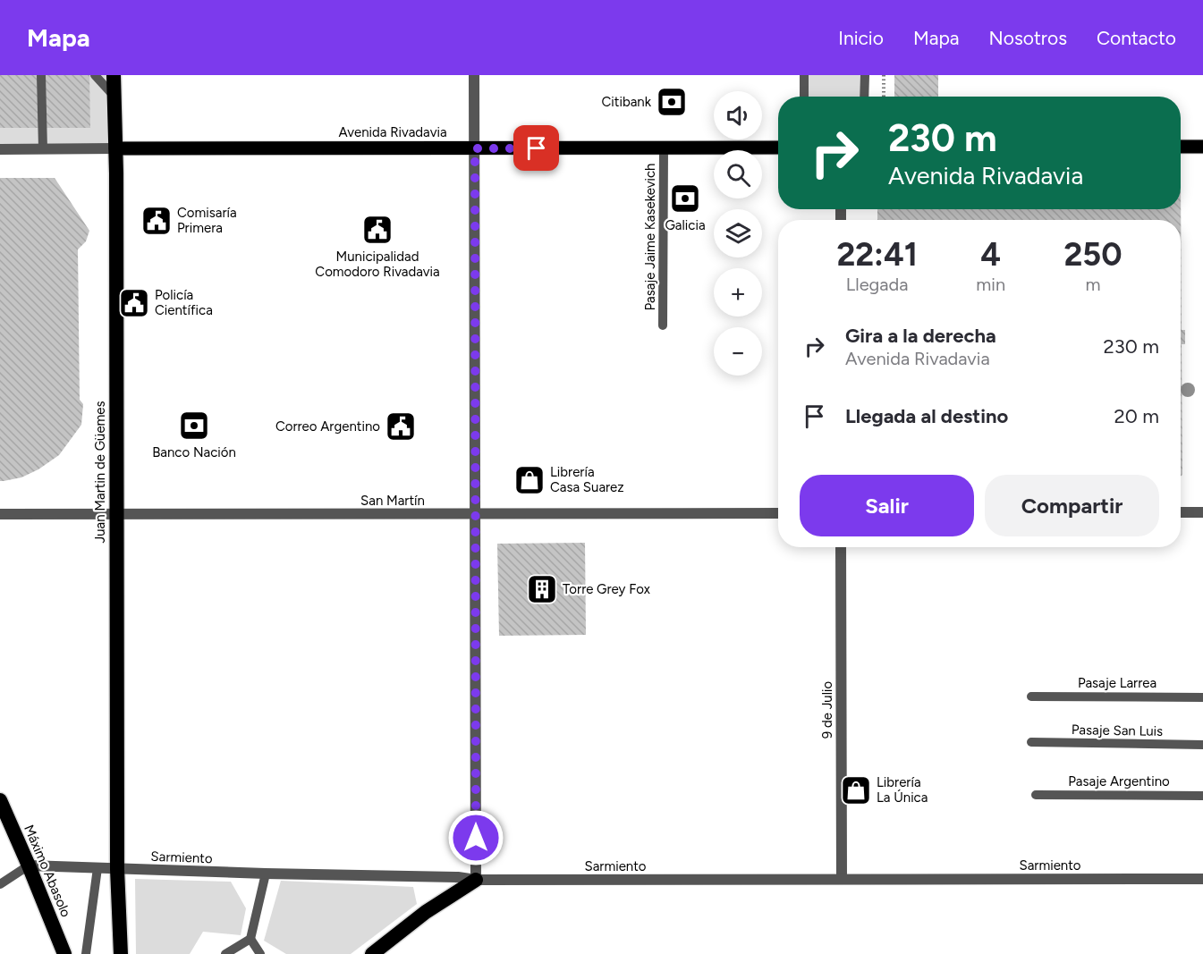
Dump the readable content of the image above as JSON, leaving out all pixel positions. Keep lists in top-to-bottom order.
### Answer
{
  "streets": {
    "highway": ["Juan Martin de Güemes", "Máximo Abasolo"],
    "main road": ["Avenida Rivadavia"],
    "street": ["San Martín", "9 de Julio", "Sarmiento"],
    "lane": [
      "Pasaje Jaime Kasekevich",
      "Pasaje Larrea",
      "Pasaje San Luis",
      "Pasaje Argentino"
    ]
  },
  "crossings": [
    ["Avenida Rivadavia", "Pasaje Jaime Kasekevich"],
    ["Avenida Rivadavia", "Juan Martin de Güemes"],
    ["Juan Martin de Güemes", "San Martín"],
    ["Juan Martin de Güemes", "Sarmiento"],
    ["9 de Julio", "Sarmiento"],
    ["Sarmiento", "Máximo Abasolo"]
  ],
  "places": {
    "bank": ["Citibank", "Galicia", "Banco Nación"],
    "public building": [
      "Comisaría Primera",
      "Municipalidad Comodoro Rivadavia",
      "Policía Científica",
      "Correo Argentino"
    ],
    "shop": ["Librería Casa Suarez", "Librería La Única"],
    "building": ["Torre Grey Fox"]
  },
  "page": {
    "header": "Mapa",
    "nav": [
      "Inicio",
      "Mapa",
      "Nosotros",
      "Contacto"
    ],
    "map_buttons": ["+", "−"],
    "turn": ["230 m", "Avenida Rivadavia"],
    "eta": [
      "22:41",
      "Llegada",
      "4",
      "min",
      "250",
      "m"
    ],
    "list": [
      {
        "name": "Gira a la derecha",
        "note": "Avenida Rivadavia",
        "value": "230 m"
      },
      {
        "name": "Llegada al destino",
        "value": "20 m"
      }
    ],
    "buttons": ["Salir", "Compartir"]
  }
}
